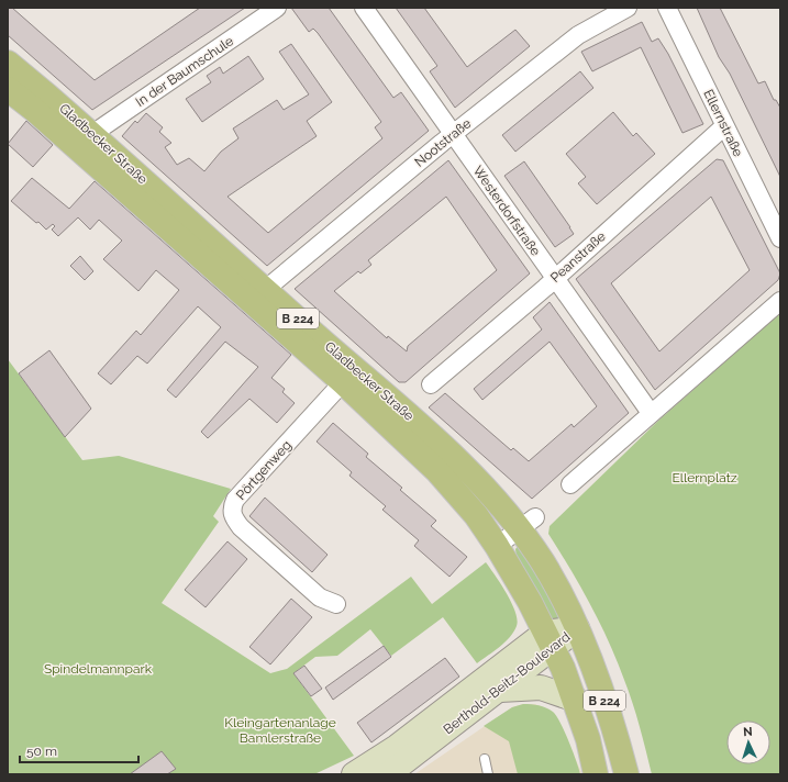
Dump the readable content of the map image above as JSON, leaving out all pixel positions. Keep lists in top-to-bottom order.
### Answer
{
  "streets": {
    "main road": ["Gladbecker Straße", "B 224", "Berthold-Beitz-Boulevard"],
    "street": [
      "In der Baumschule",
      "Ellernstraße",
      "Nootstraße",
      "Westerdorfstraße",
      "Peanstraße",
      "Pörtgenweg"
    ]
  },
  "crossings": [
    ["In der Baumschule", "Gladbecker Straße"],
    ["Ellernstraße", "Peanstraße"],
    ["Nootstraße", "Gladbecker Straße"],
    ["Nootstraße", "Westerdorfstraße"],
    ["Gladbecker Straße", "Pörtgenweg"],
    ["Gladbecker Straße", "Berthold-Beitz-Boulevard"],
    ["Westerdorfstraße", "Peanstraße"]
  ],
  "parks": ["Ellernplatz", "Spindelmannpark", "Kleingartenanlage Bamlerstraße"],
  "scale_bar": "50 m",
  "north": "top"
}
